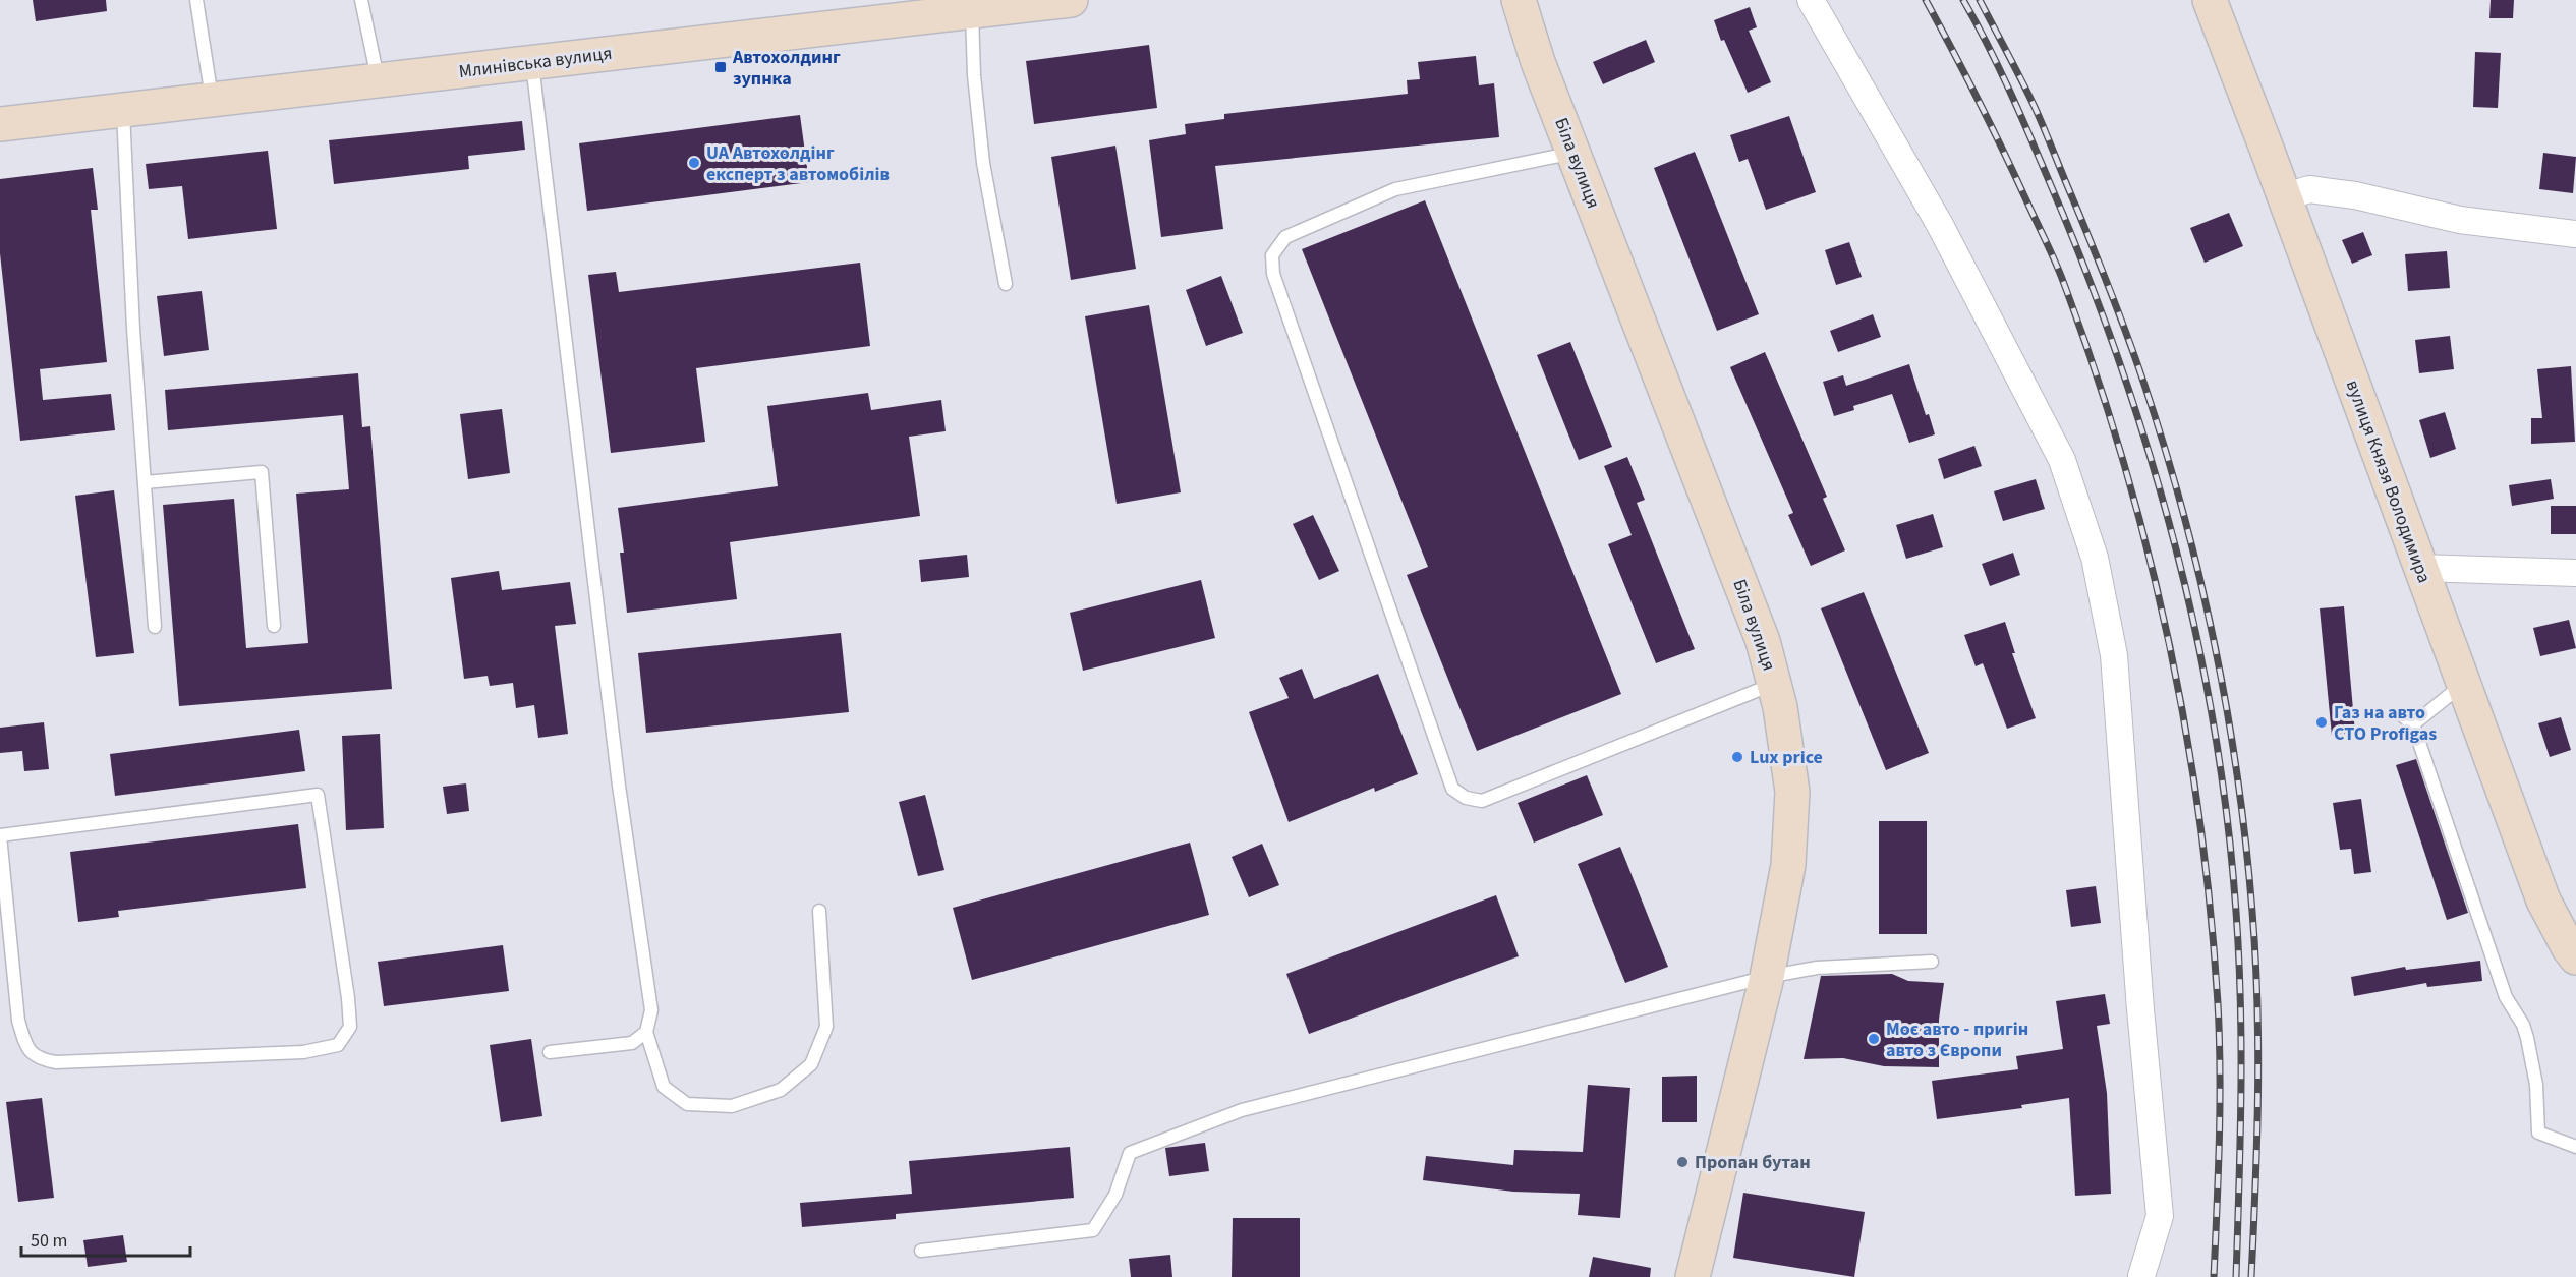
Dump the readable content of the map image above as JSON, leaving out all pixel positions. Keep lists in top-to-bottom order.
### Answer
{
  "streets": {
    "main road": ["Млинівська вулиця", "Біла вулиця", "вулиця Князя Володимира"]
  },
  "places": {
    "transit": ["Автохолдинг зупнка"],
    "other": [
      "UA Автохолдінг експерт з автомобілів",
      "Газ на авто СТО Profigas",
      "Lux price",
      "Моє авто - пригін авто з Європи",
      "Пропан бутан"
    ]
  },
  "scale_bar": "50 m"
}
